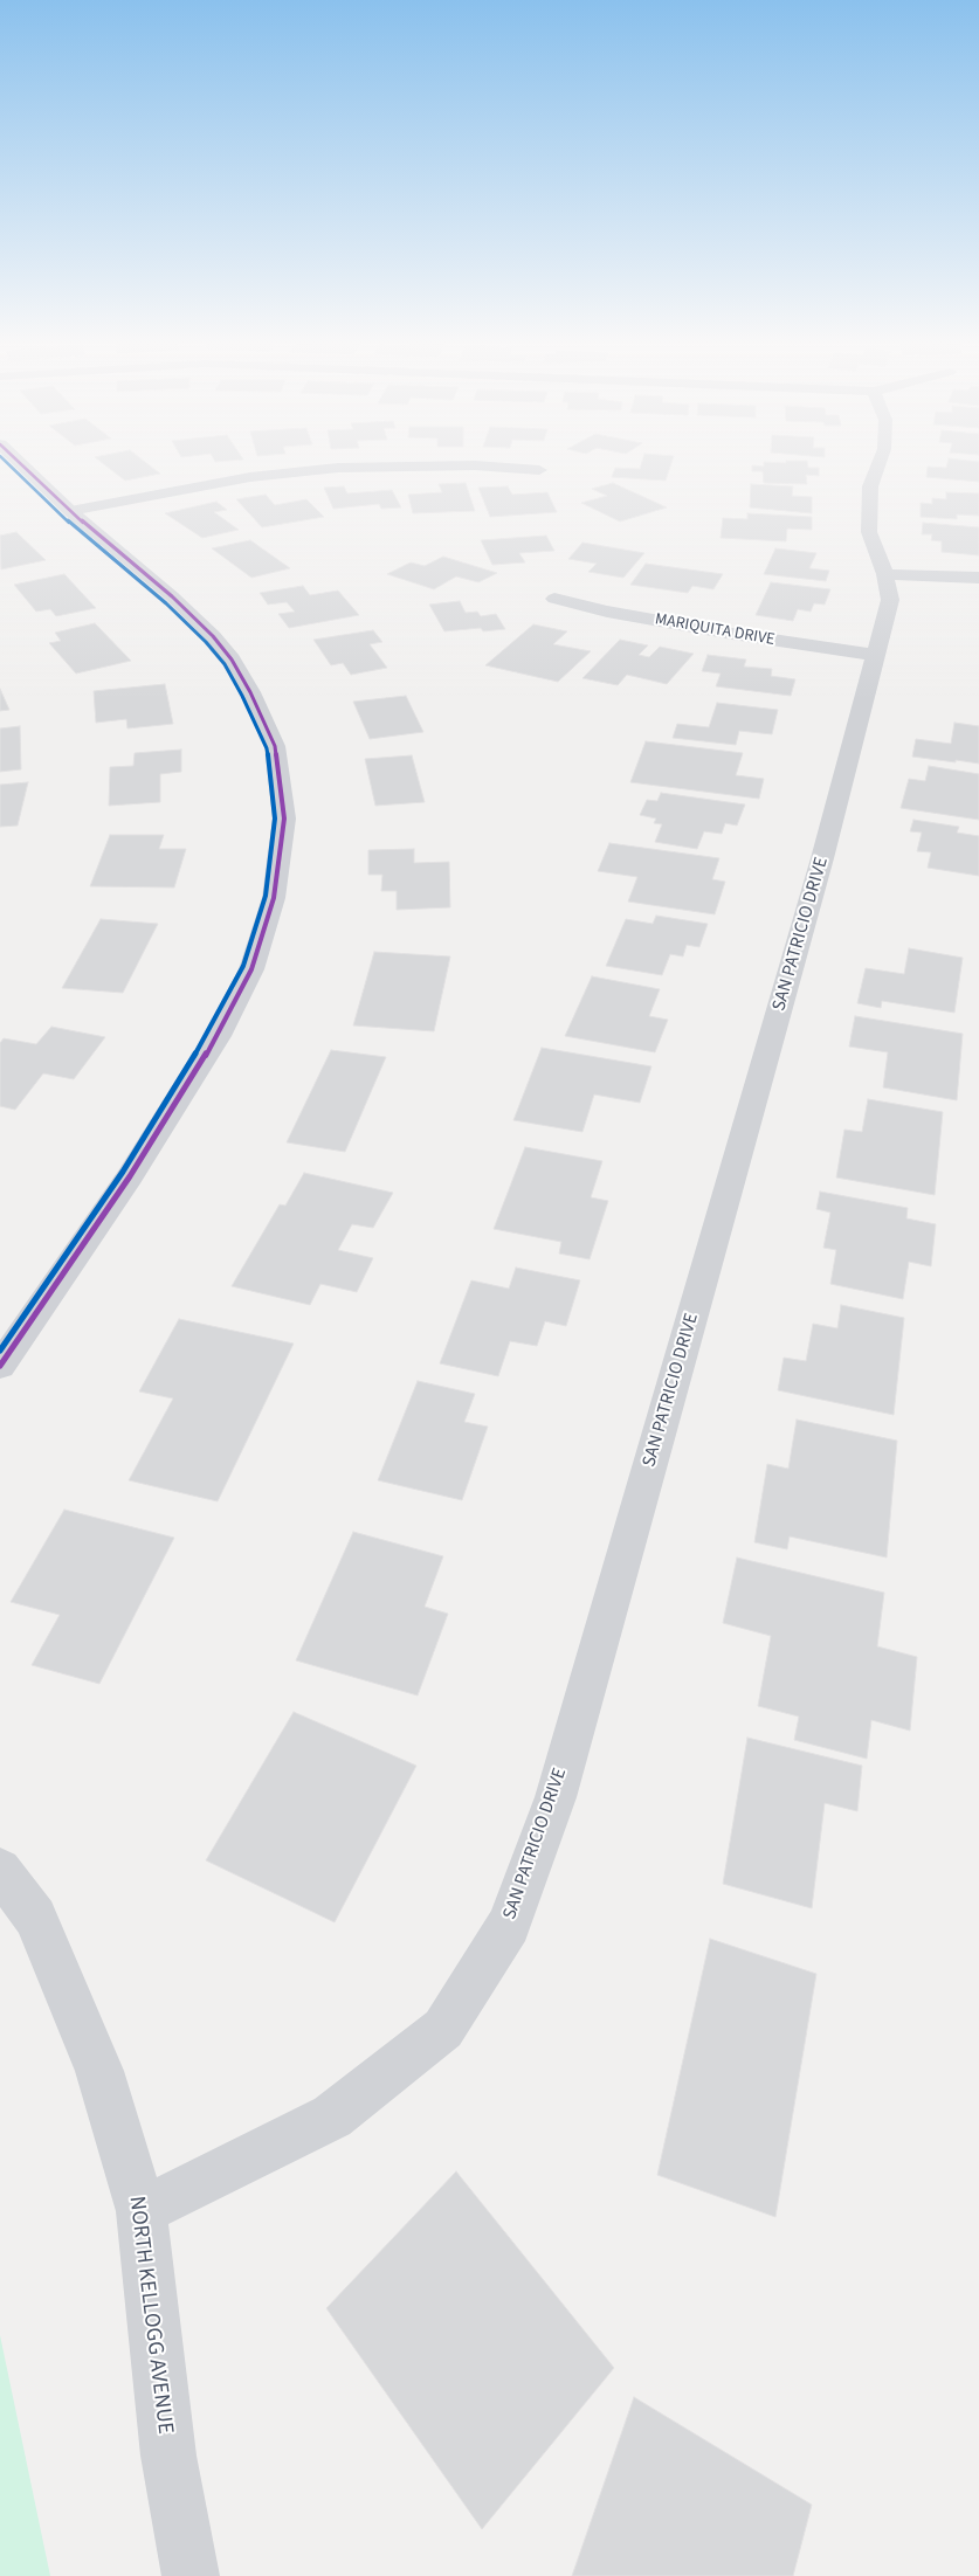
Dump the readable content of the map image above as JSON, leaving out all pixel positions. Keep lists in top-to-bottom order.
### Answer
{
  "streets": {
    "street": ["MARIQUITA DRIVE", "SAN PATRICIO DRIVE", "NORTH KELLOGG AVENUE"]
  },
  "crossings": [
    ["MARIQUITA DRIVE", "SAN PATRICIO DRIVE"],
    ["SAN PATRICIO DRIVE", "NORTH KELLOGG AVENUE"]
  ]
}
